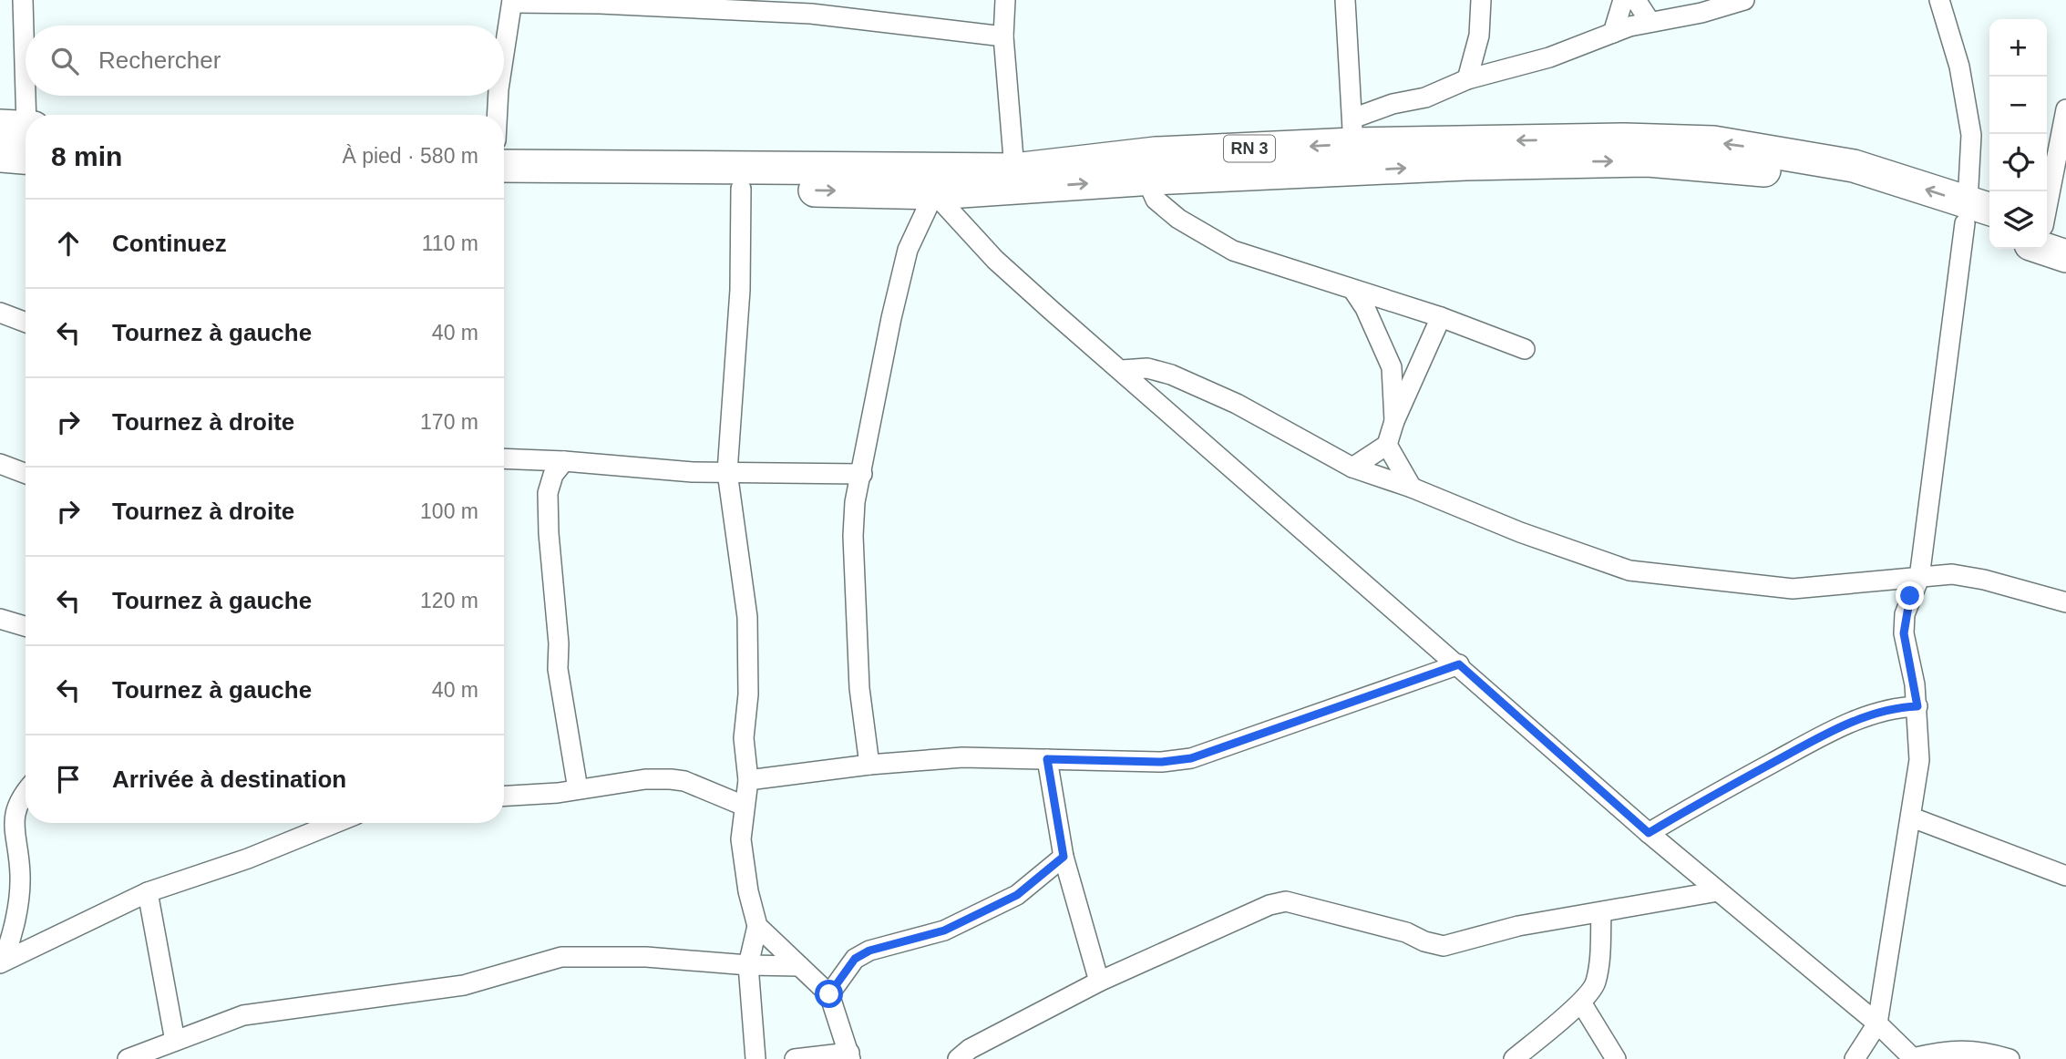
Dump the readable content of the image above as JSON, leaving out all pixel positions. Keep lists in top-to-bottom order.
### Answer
{
  "streets": {
    "main road": ["RN 3"]
  },
  "page": {
    "map_buttons": ["+", "−"],
    "search": "Rechercher",
    "heading": ["8 min", "À pied · 580 m"],
    "list": [
      ["Continuez", "110 m"],
      ["Tournez à gauche", "40 m"],
      ["Tournez à droite", "170 m"],
      ["Tournez à droite", "100 m"],
      ["Tournez à gauche", "120 m"],
      ["Tournez à gauche", "40 m"],
      "Arrivée à destination"
    ]
  }
}
